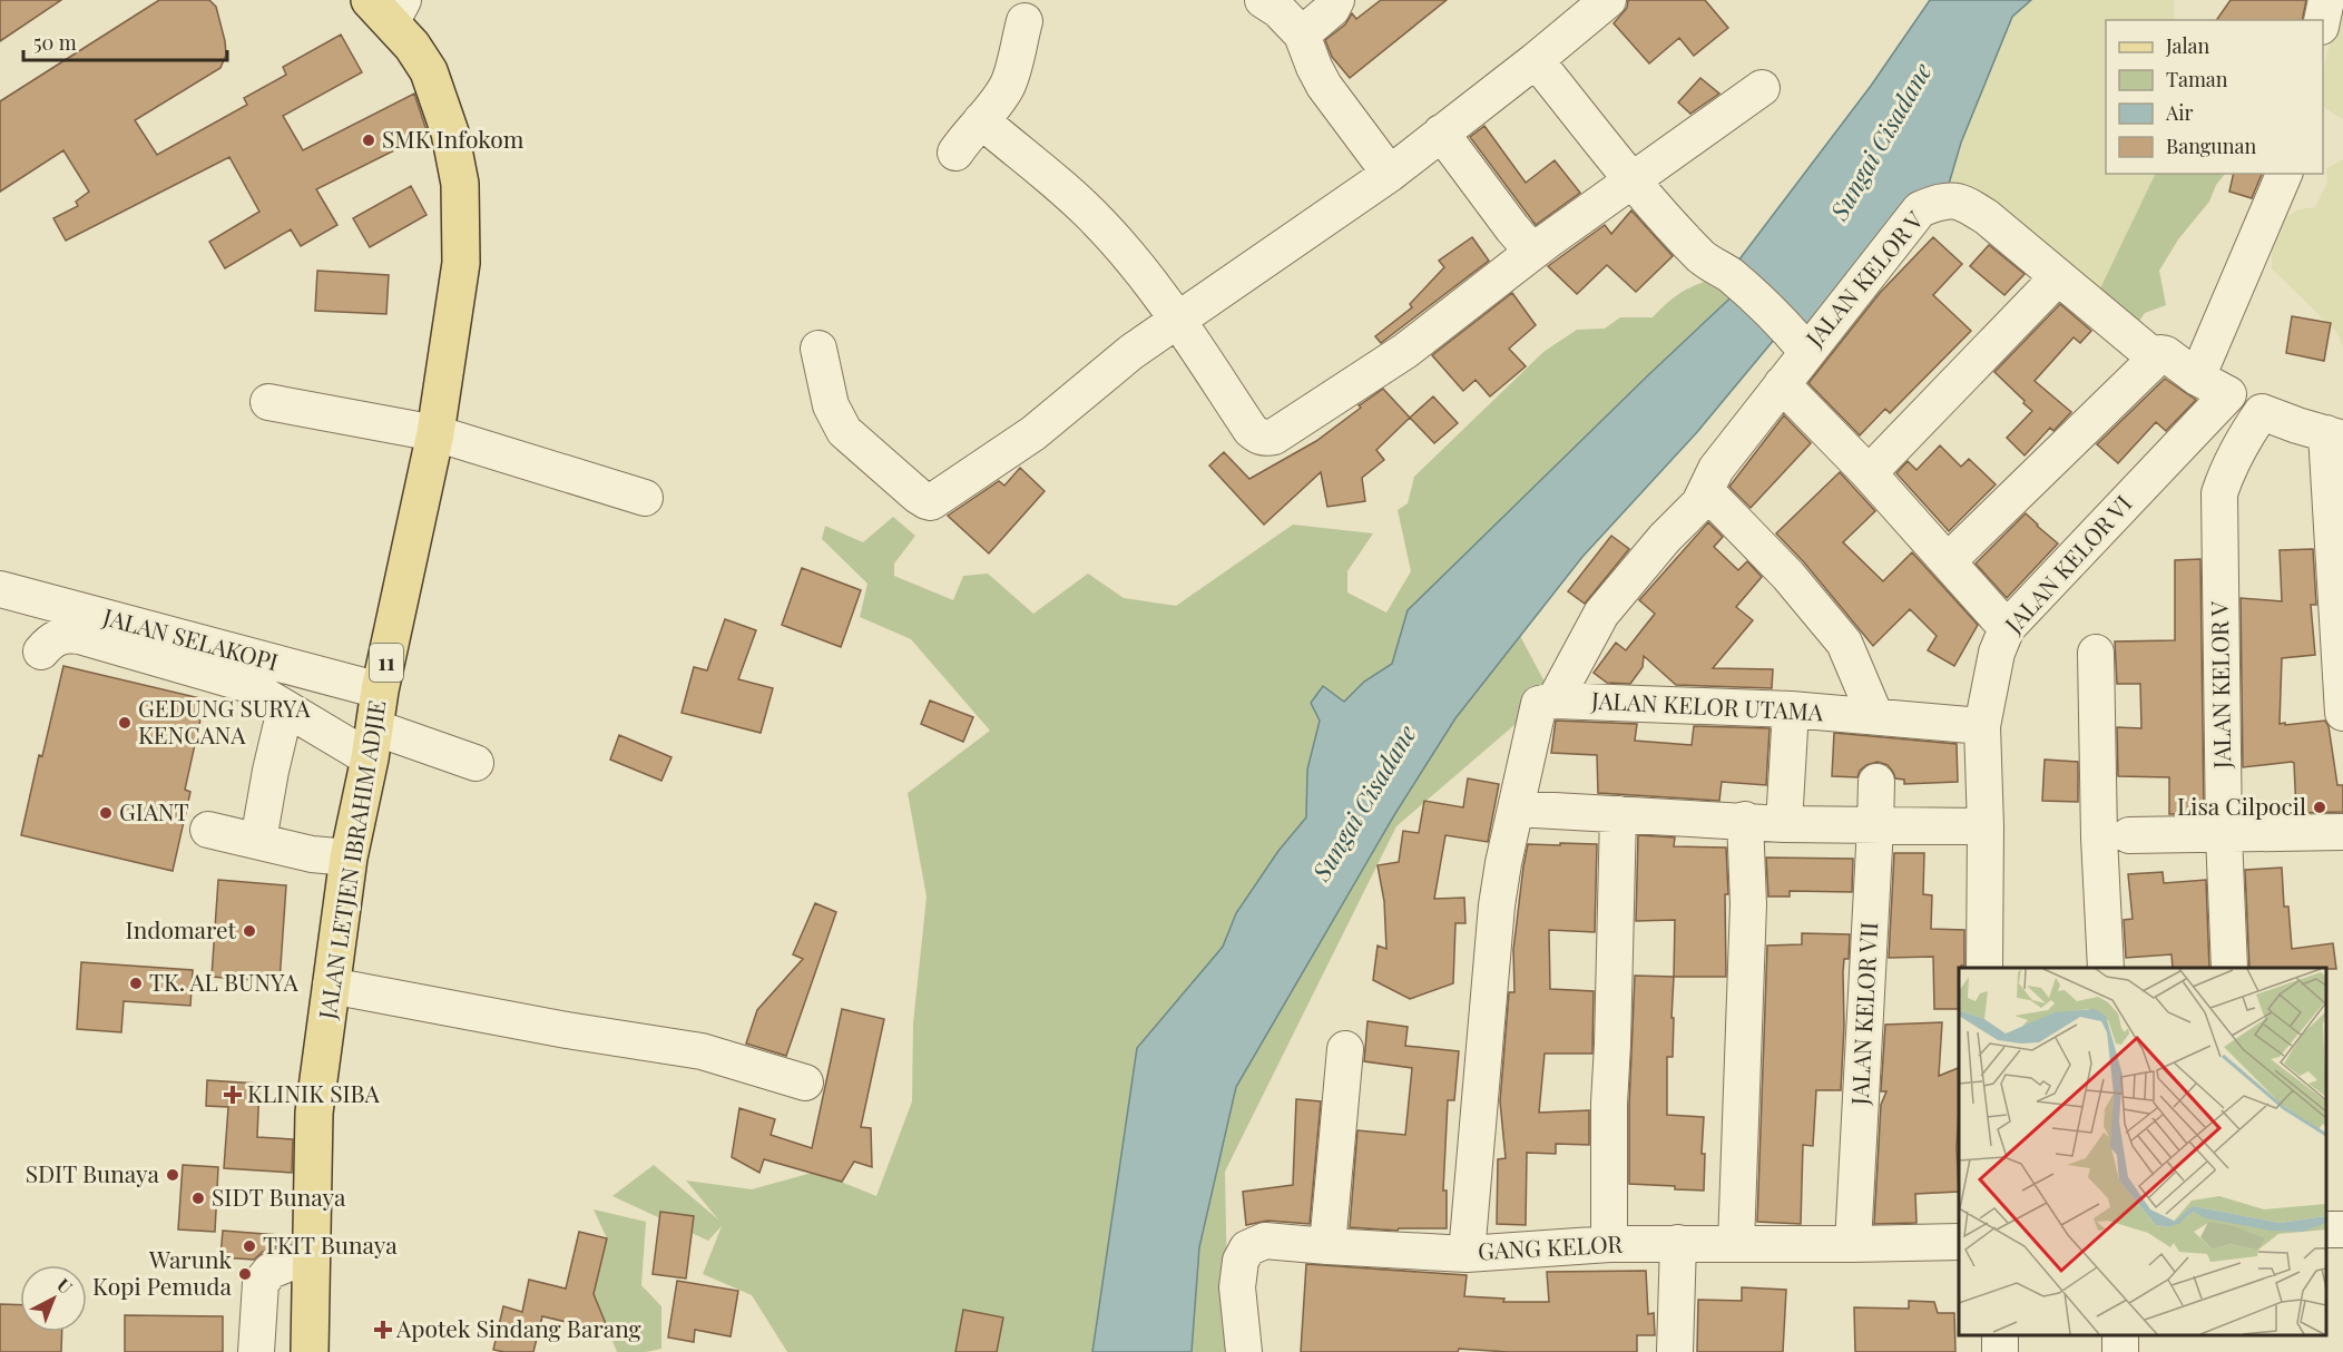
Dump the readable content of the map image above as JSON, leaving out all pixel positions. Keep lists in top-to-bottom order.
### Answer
{
  "streets": {
    "main road": ["11", "JALAN LETJEN IBRAHIM ADJIE"],
    "street": [
      "JALAN KELOR V",
      "JALAN KELOR VI",
      "JALAN SELAKOPI",
      "JALAN KELOR UTAMA",
      "JALAN KELOR VII",
      "GANG KELOR"
    ]
  },
  "crossings": [
    ["JALAN KELOR V", "JALAN KELOR UTAMA"],
    ["JALAN KELOR VI", "JALAN KELOR UTAMA"],
    ["JALAN SELAKOPI", "JALAN LETJEN IBRAHIM ADJIE"],
    ["JALAN KELOR VII", "GANG KELOR"]
  ],
  "water": ["Sungai Cisadane"],
  "places": {
    "other": [
      "SMK Infokom",
      "GEDUNG SURYA KENCANA",
      "Lisa Cilpocil",
      "GIANT",
      "Indomaret",
      "TK. AL BUNYA",
      "SDIT Bunaya",
      "SIDT Bunaya",
      "TKIT Bunaya",
      "Warunk Kopi Pemuda"
    ],
    "health": ["KLINIK SIBA", "Apotek Sindang Barang"]
  },
  "legend": [
    "Jalan",
    "Taman",
    "Air",
    "Bangunan"
  ],
  "scale_bar": "50 m",
  "north": "top right"
}
